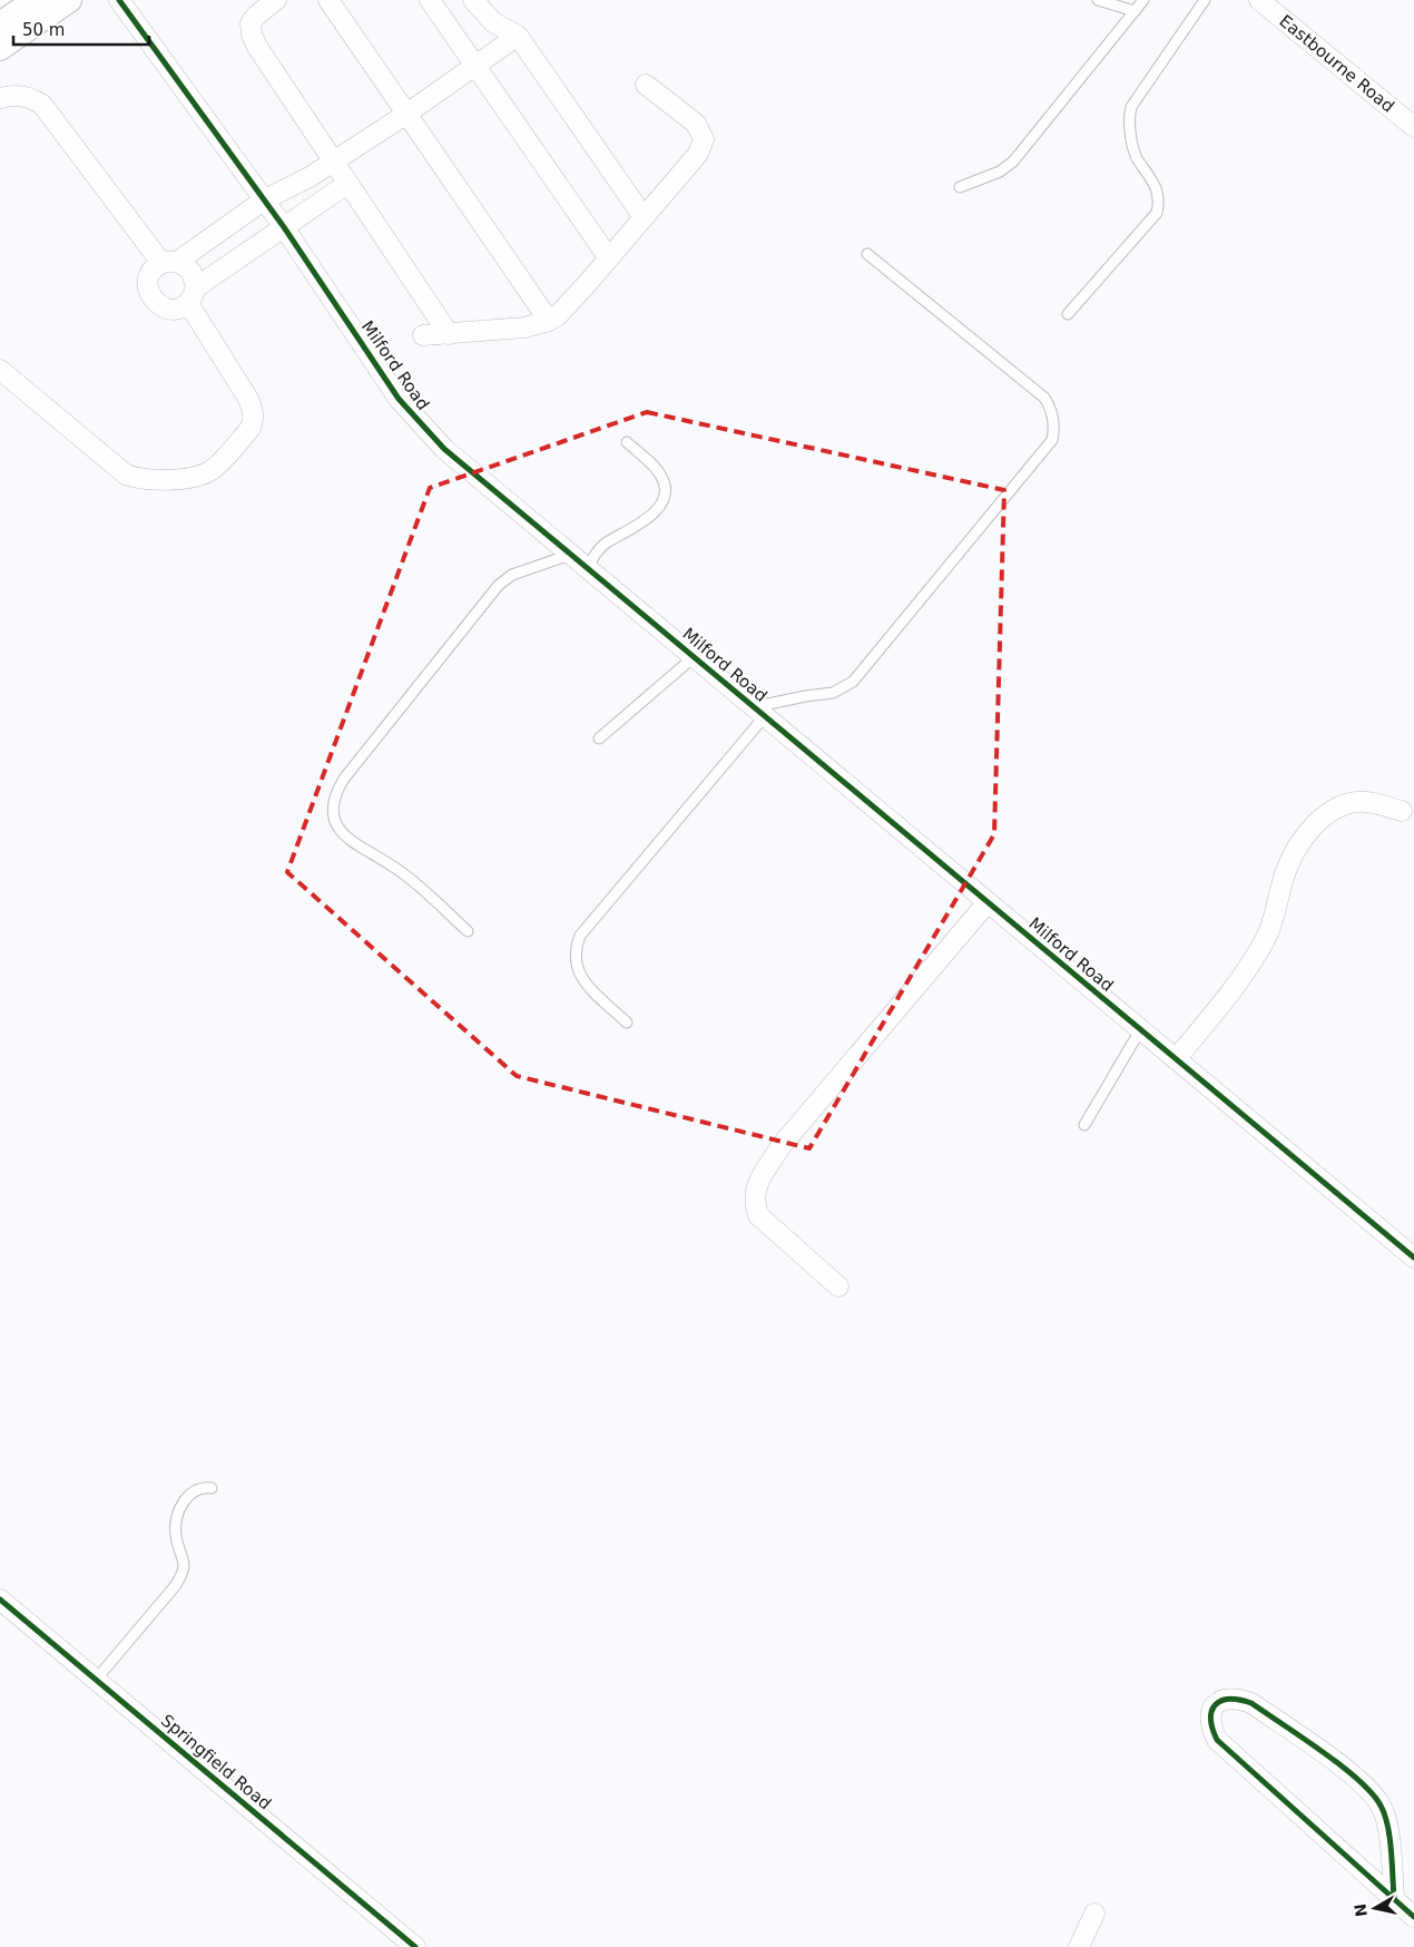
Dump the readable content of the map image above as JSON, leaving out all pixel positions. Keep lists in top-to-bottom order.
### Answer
{
  "streets": {
    "street": ["Eastbourne Road", "Milford Road", "Springfield Road"]
  },
  "scale_bar": "50 m",
  "north": "left"
}
